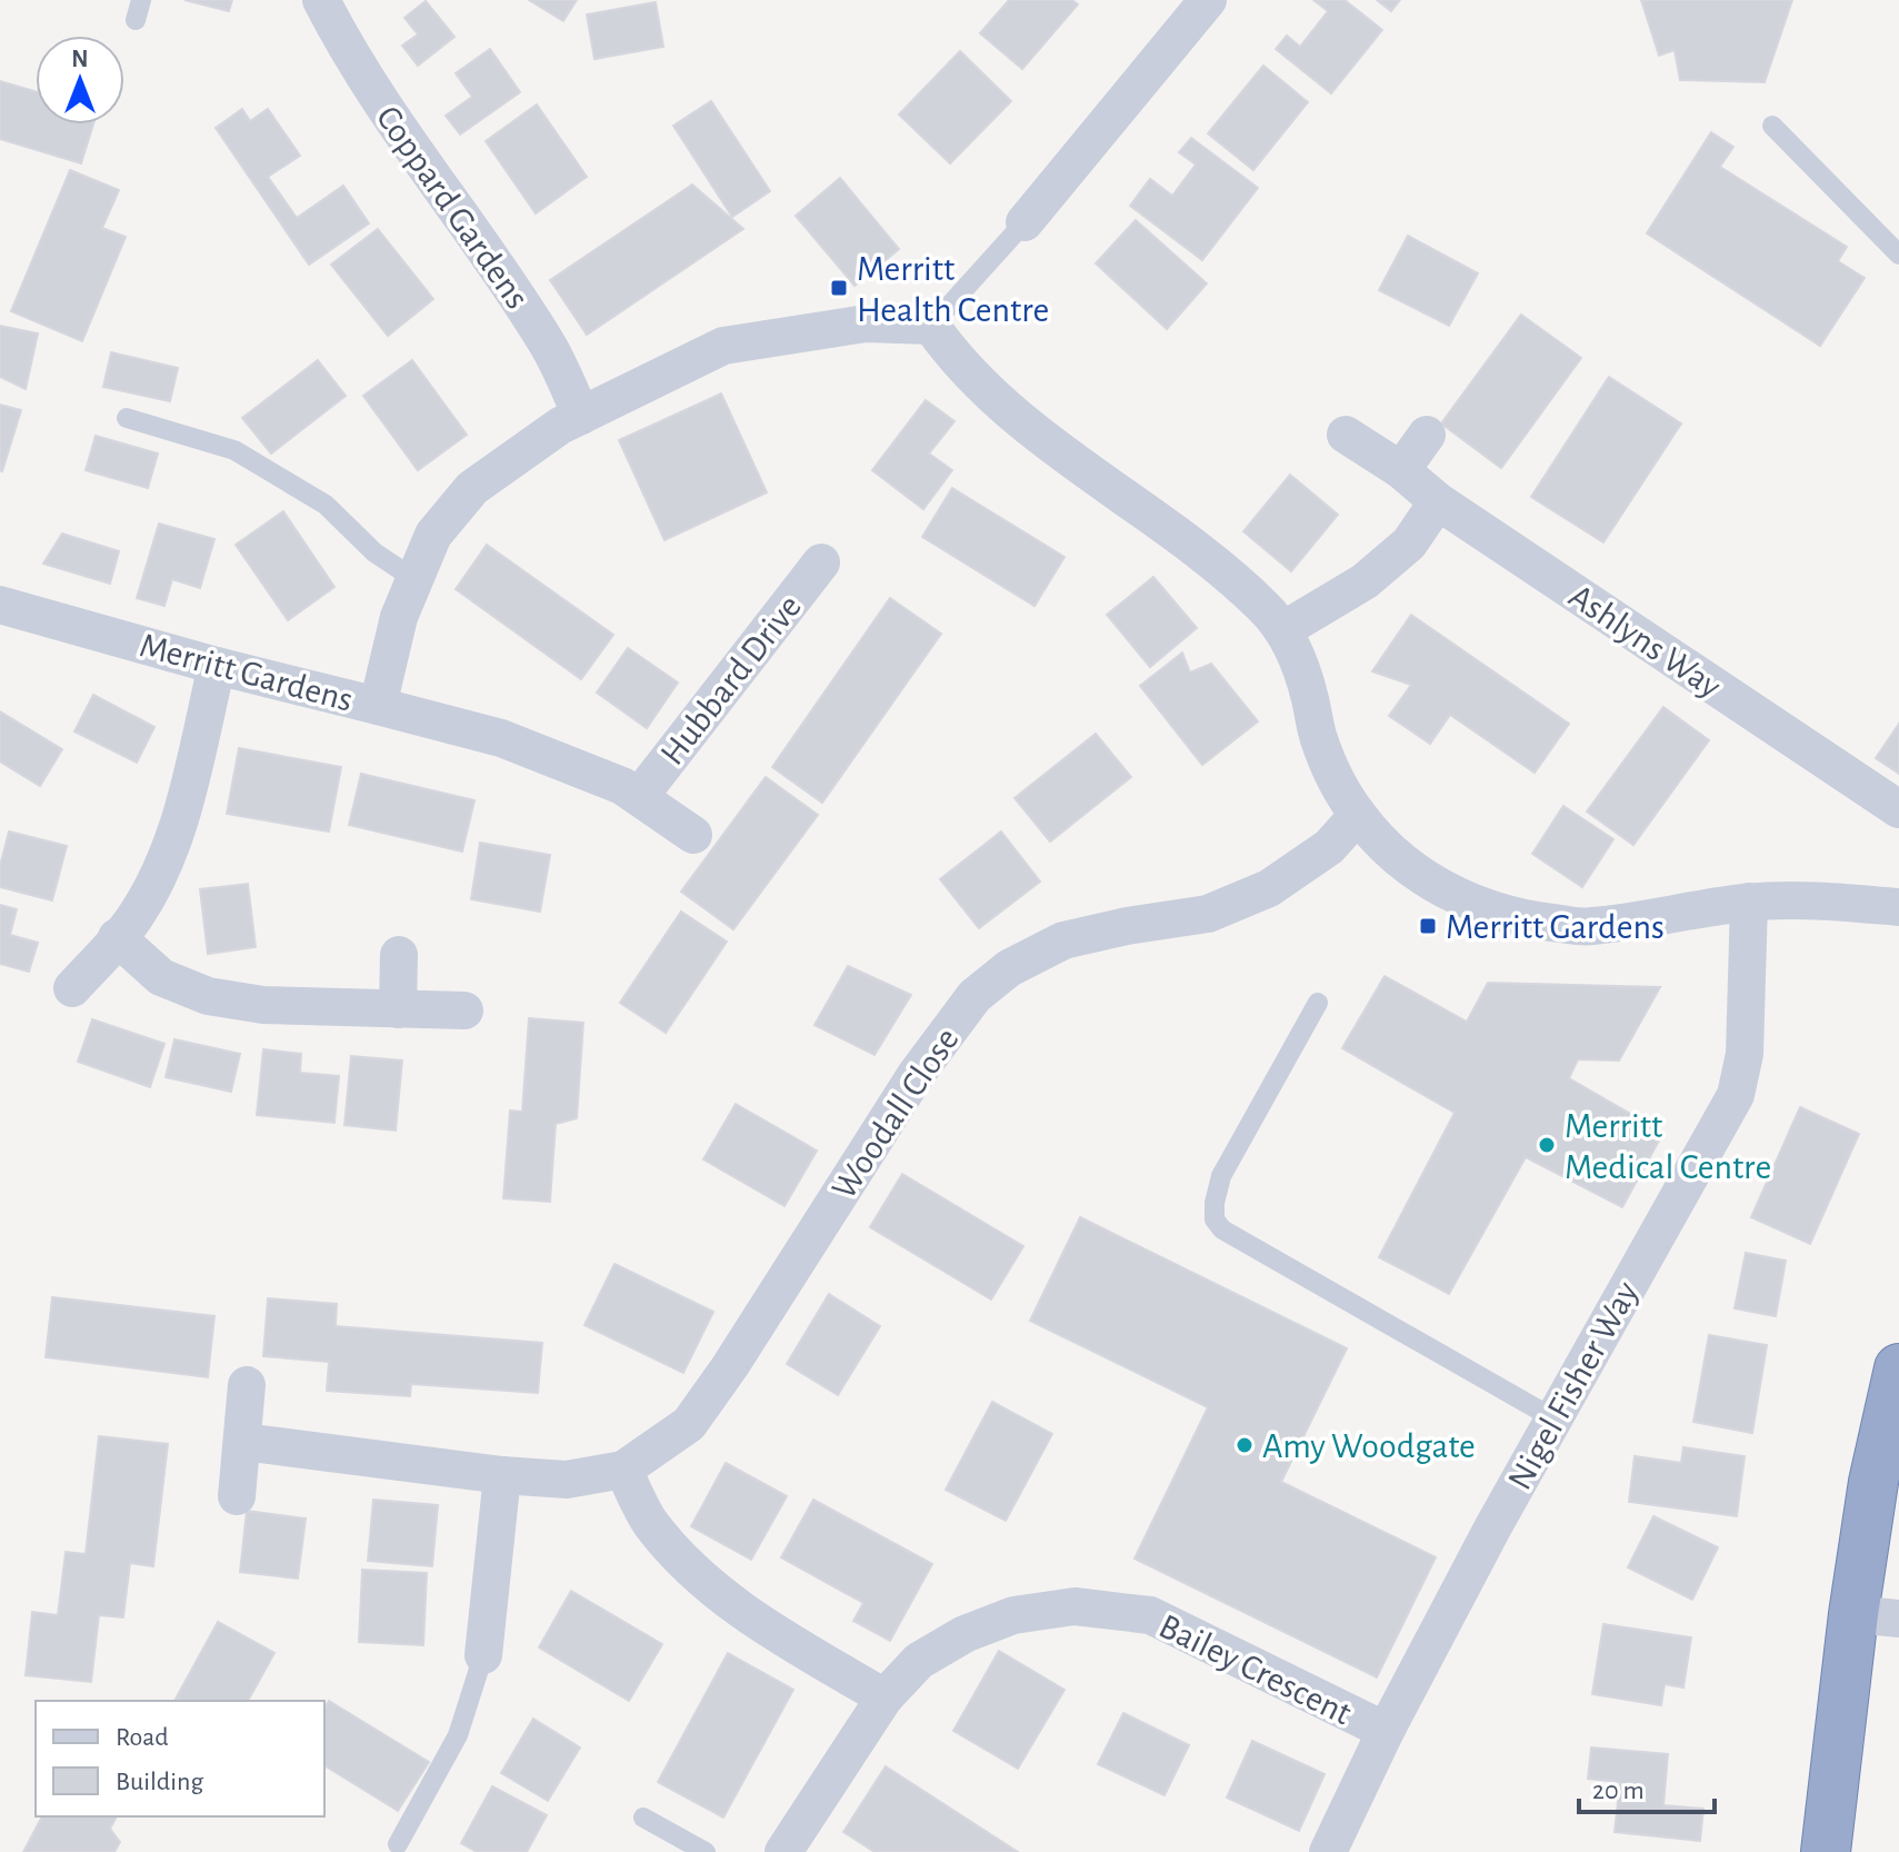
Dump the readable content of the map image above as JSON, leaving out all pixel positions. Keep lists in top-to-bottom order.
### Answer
{
  "streets": {
    "street": [
      "Coppard Gardens",
      "Ashlyns Way",
      "Merritt Gardens",
      "Hubbard Drive",
      "Woodall Close",
      "Nigel Fisher Way",
      "Bailey Crescent"
    ]
  },
  "crossings": [
    ["Coppard Gardens", "Merritt Gardens"],
    ["Merritt Gardens", "Hubbard Drive"],
    ["Nigel Fisher Way", "Bailey Crescent"]
  ],
  "places": {
    "transit": ["Merritt Health Centre", "Merritt Gardens"],
    "other": ["Merritt Medical Centre", "Amy Woodgate"]
  },
  "legend": ["Road", "Building"],
  "scale_bar": "20 m",
  "north": "top"
}
